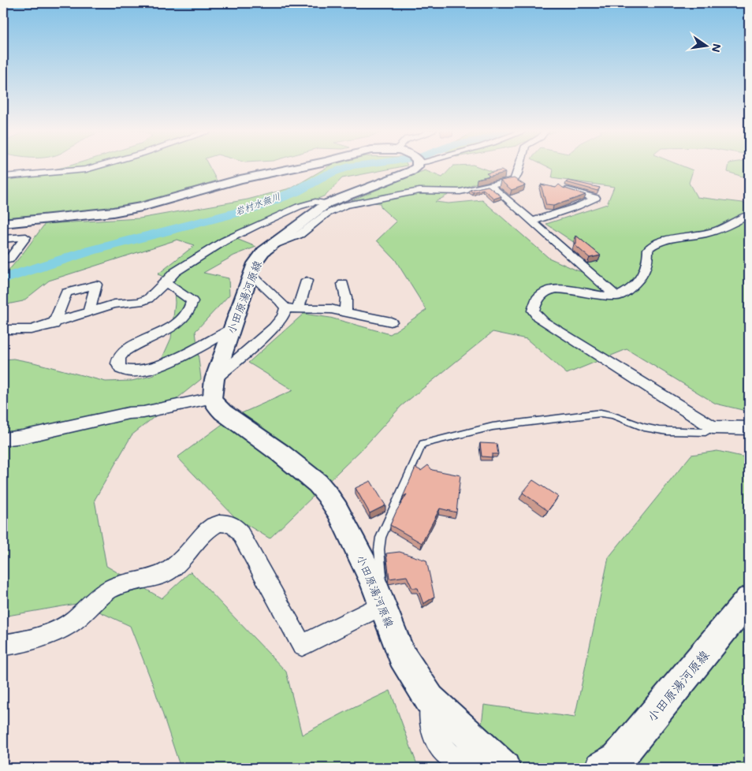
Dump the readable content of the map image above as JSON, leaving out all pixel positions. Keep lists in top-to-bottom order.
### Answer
{
  "streets": {
    "main road": ["小田原湯河原線"]
  },
  "water": ["岩村水無川"],
  "north": "right"
}
